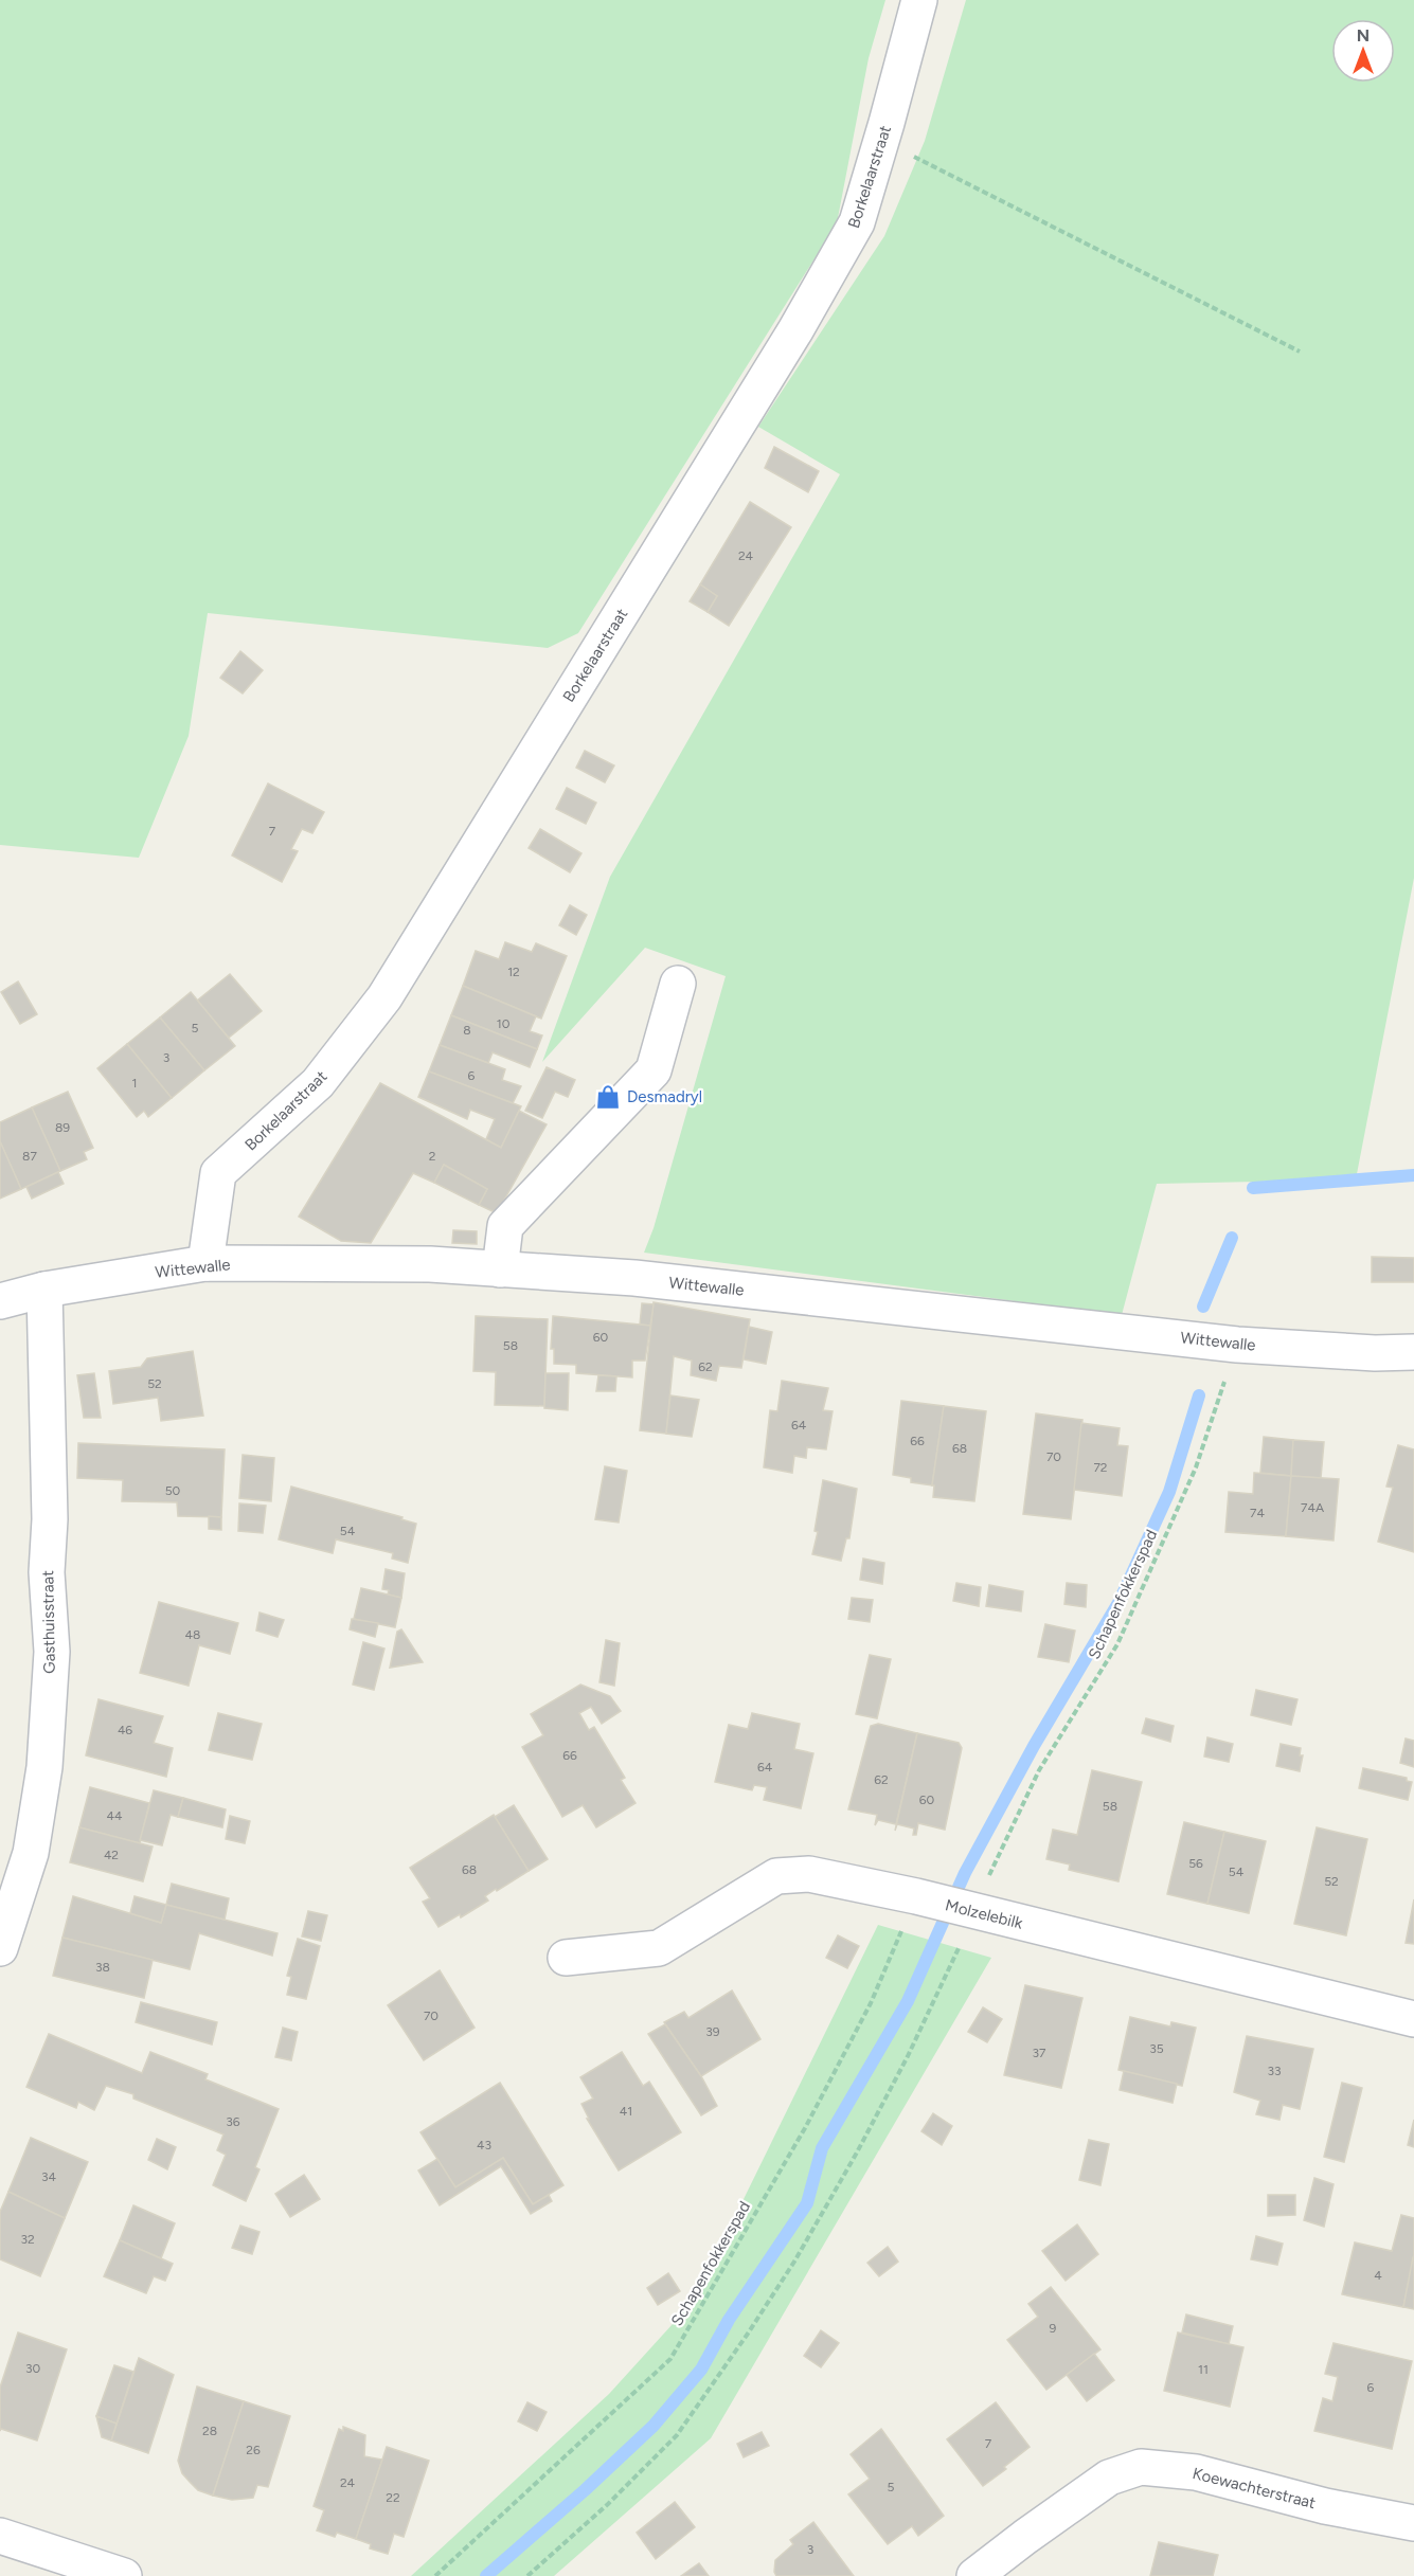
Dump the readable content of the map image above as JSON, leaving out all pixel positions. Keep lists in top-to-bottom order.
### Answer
{
  "streets": {
    "street": [
      "Borkelaarstraat",
      "Wittewalle",
      "Gasthuisstraat",
      "Molzelebilk",
      "Koewachterstraat"
    ],
    "path": ["Schapenfokkerspad"]
  },
  "crossings": [
    ["Borkelaarstraat", "Wittewalle"],
    ["Wittewalle", "Schapenfokkerspad"],
    ["Wittewalle", "Gasthuisstraat"],
    ["Schapenfokkerspad", "Molzelebilk"]
  ],
  "places": {
    "shop": ["Desmadryl"]
  },
  "house_numbers": [
    "24",
    "7",
    "12",
    "10",
    "5",
    "8",
    "3",
    "6",
    "1",
    "89",
    "87",
    "2",
    "60",
    "58",
    "62",
    "52",
    "64",
    "66",
    "68",
    "70",
    "72",
    "50",
    "74A",
    "74",
    "54",
    "48",
    "46",
    "66",
    "64",
    "62",
    "60",
    "58",
    "44",
    "42",
    "56",
    "68",
    "54",
    "52",
    "38",
    "70",
    "39",
    "35",
    "37",
    "33",
    "41",
    "36",
    "43",
    "34",
    "32",
    "4",
    "9",
    "30",
    "11",
    "6",
    "28",
    "7",
    "26",
    "24",
    "5",
    "22",
    "3"
  ],
  "north": "top"
}
